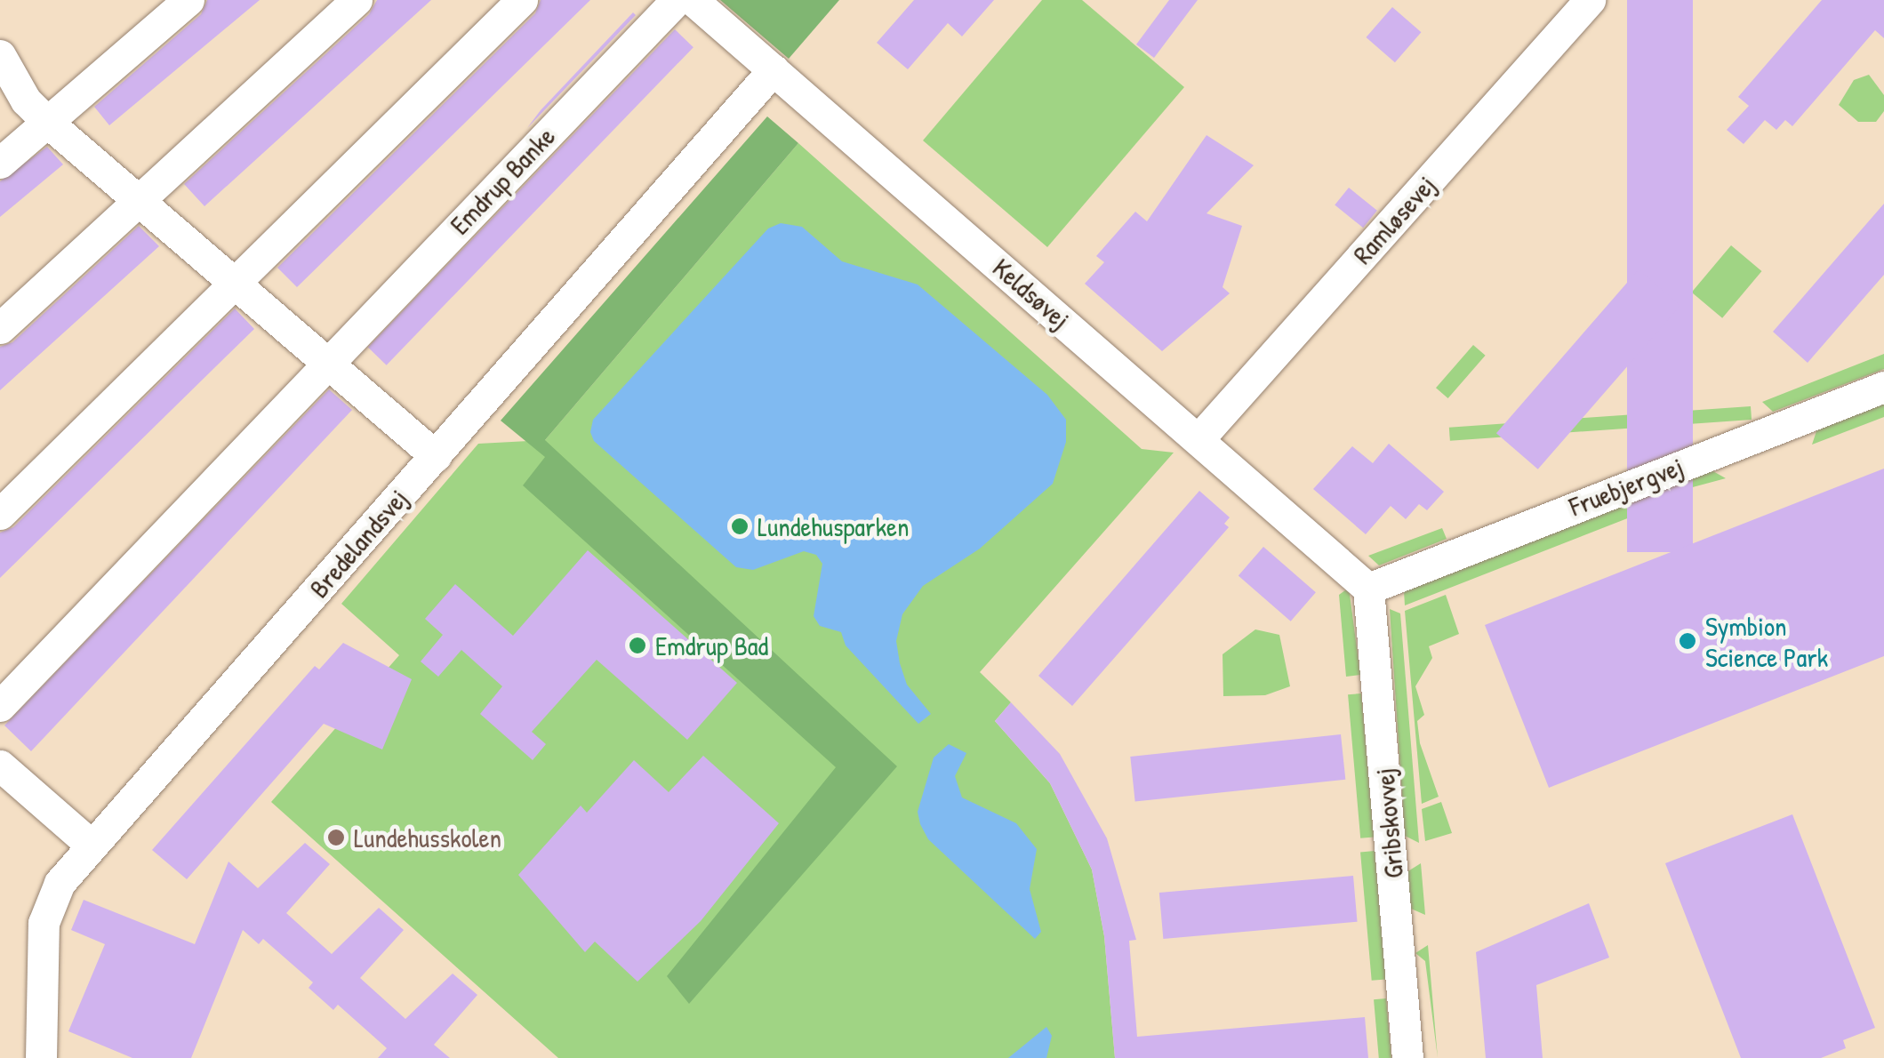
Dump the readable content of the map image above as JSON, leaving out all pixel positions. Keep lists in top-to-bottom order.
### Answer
{
  "streets": {
    "street": [
      "Emdrup Banke",
      "Ramløsevej",
      "Keldsøvej",
      "Fruebjergvej",
      "Bredelandsvej",
      "Gribskovvej"
    ]
  },
  "crossings": [
    ["Ramløsevej", "Keldsøvej"],
    ["Keldsøvej", "Fruebjergvej"],
    ["Keldsøvej", "Bredelandsvej"],
    ["Keldsøvej", "Gribskovvej"],
    ["Fruebjergvej", "Gribskovvej"]
  ],
  "places": [
    "Lundehusparken",
    "Symbion Science Park",
    "Emdrup Bad",
    "Lundehusskolen"
  ]
}
